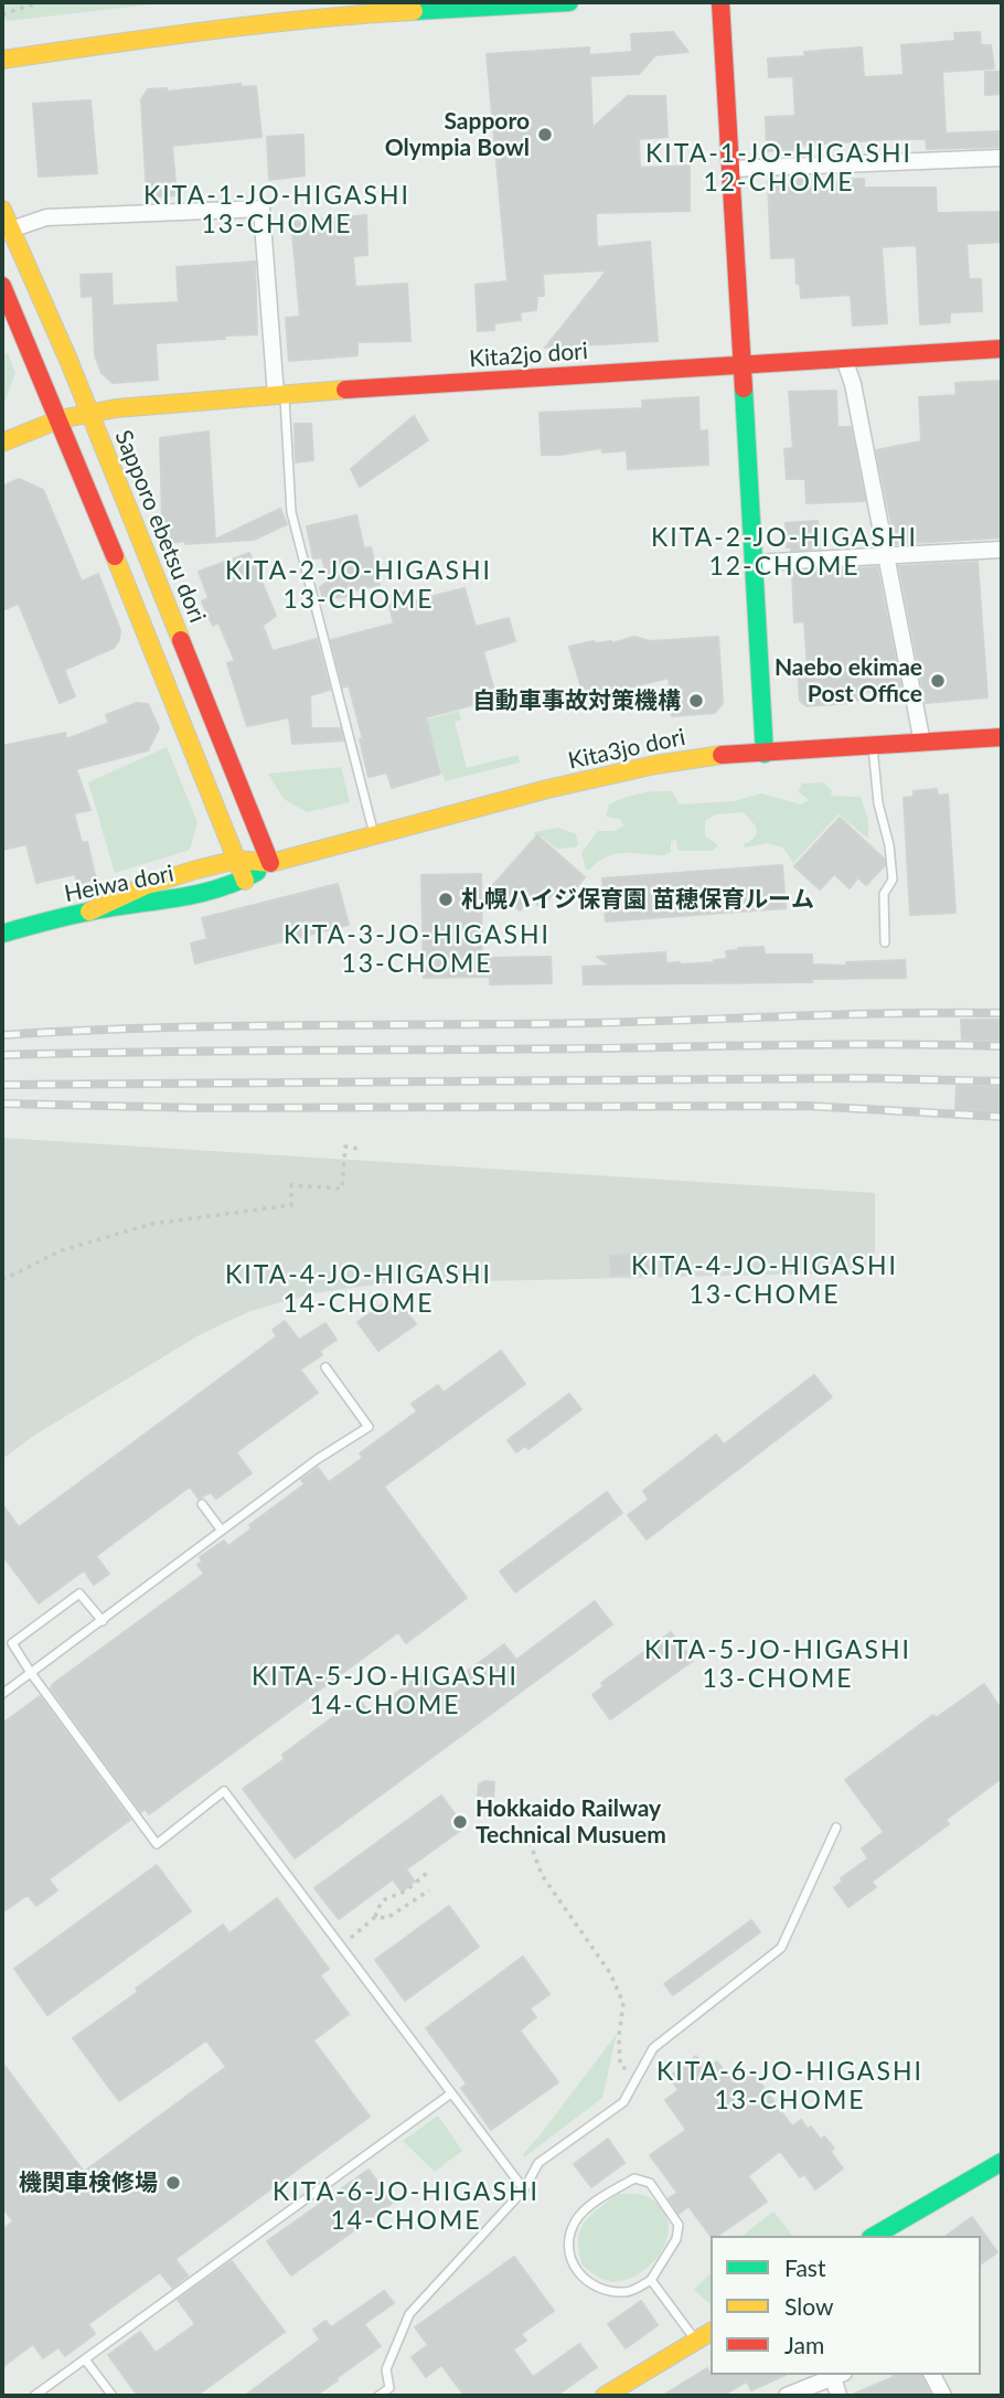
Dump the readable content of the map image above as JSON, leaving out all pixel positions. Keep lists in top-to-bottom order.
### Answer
{
  "streets": {
    "main road": [
      "Kita2jo dori",
      "Sapporo ebetsu dori",
      "Kita3jo dori",
      "Heiwa dori"
    ]
  },
  "crossings": [
    ["Kita2jo dori", "Sapporo ebetsu dori"],
    ["Sapporo ebetsu dori", "Kita3jo dori"],
    ["Kita3jo dori", "Heiwa dori"]
  ],
  "districts": [
    "KITA-1-JO-HIGASHI 12-CHOME",
    "KITA-1-JO-HIGASHI 13-CHOME",
    "KITA-2-JO-HIGASHI 12-CHOME",
    "KITA-2-JO-HIGASHI 13-CHOME",
    "KITA-3-JO-HIGASHI 13-CHOME",
    "KITA-4-JO-HIGASHI 13-CHOME",
    "KITA-4-JO-HIGASHI 14-CHOME",
    "KITA-5-JO-HIGASHI 13-CHOME",
    "KITA-5-JO-HIGASHI 14-CHOME",
    "KITA-6-JO-HIGASHI 13-CHOME",
    "KITA-6-JO-HIGASHI 14-CHOME"
  ],
  "places": [
    "Sapporo Olympia Bowl",
    "Naebo ekimae Post Office",
    "自動車事故対策機構",
    "札幌ハイジ保育園 苗穂保育ルーム",
    "Hokkaido Railway Technical Musuem",
    "機関車検修場"
  ],
  "legend": ["Fast", "Slow", "Jam"]
}
